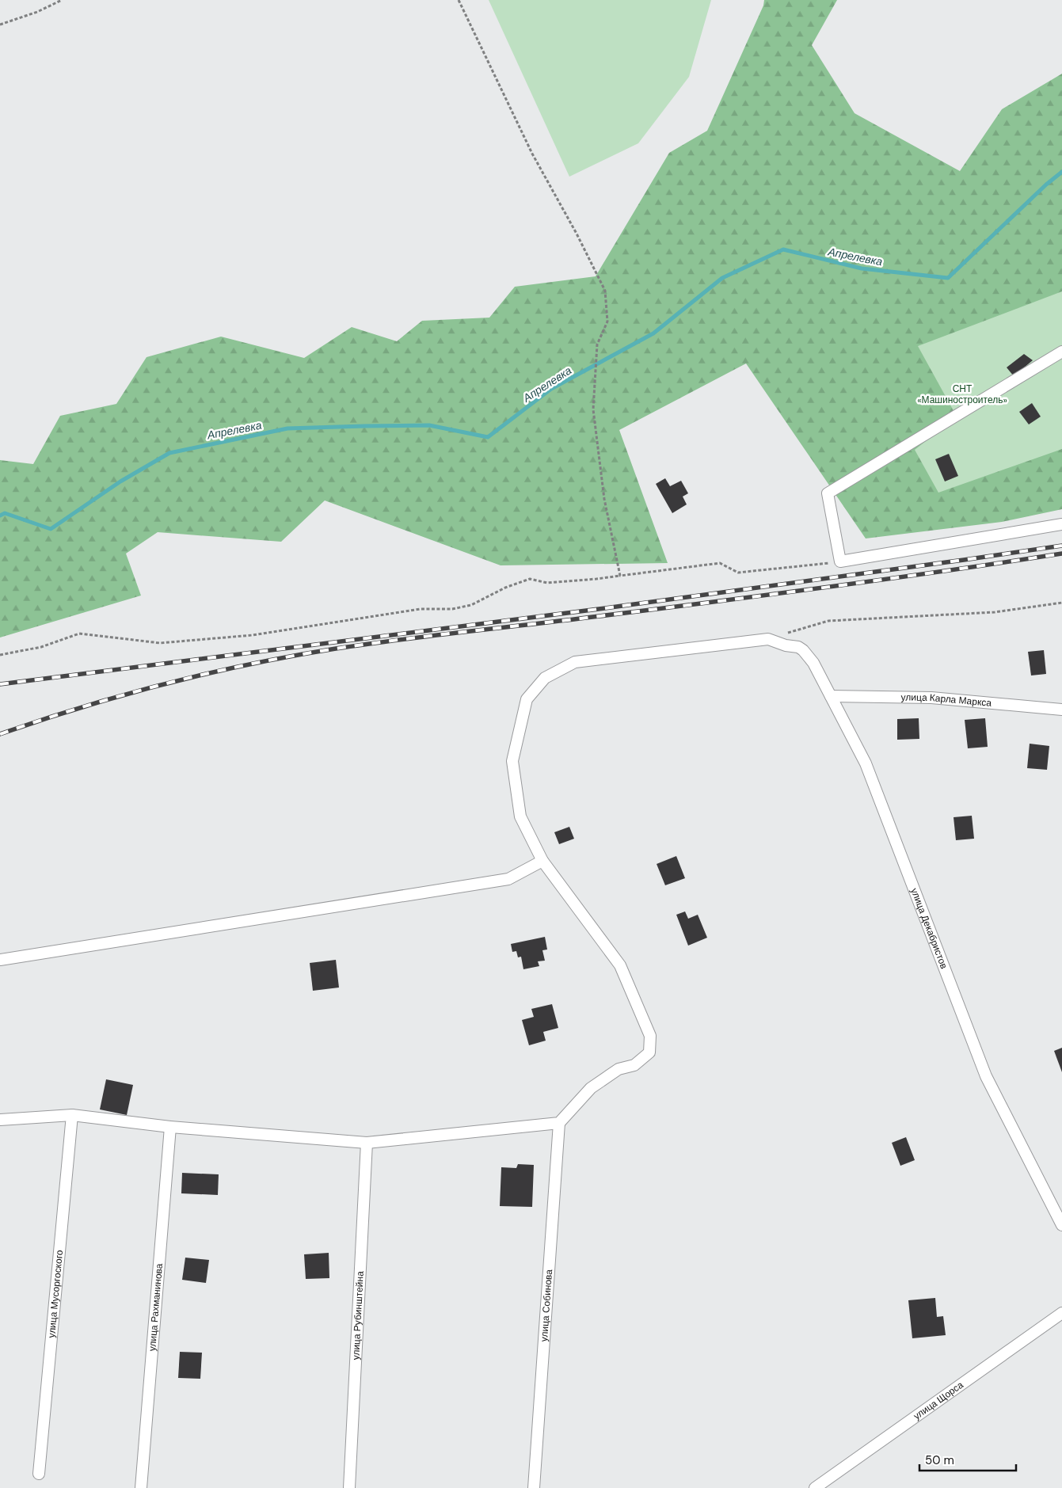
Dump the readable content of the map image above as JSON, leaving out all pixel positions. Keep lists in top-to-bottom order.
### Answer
{
  "streets": {
    "street": [
      "улица Карла Маркса",
      "улица Декабристов",
      "улица Мусоргоского",
      "улица Собинова",
      "улица Рахманинова",
      "улица Рубинштейна",
      "улица Щорса"
    ]
  },
  "crossings": [
    ["улица Карла Маркса", "улица Декабристов"]
  ],
  "water": ["Апрелевка"],
  "parks": ["СНТ «Машиностроитель»"],
  "scale_bar": "50 m"
}
